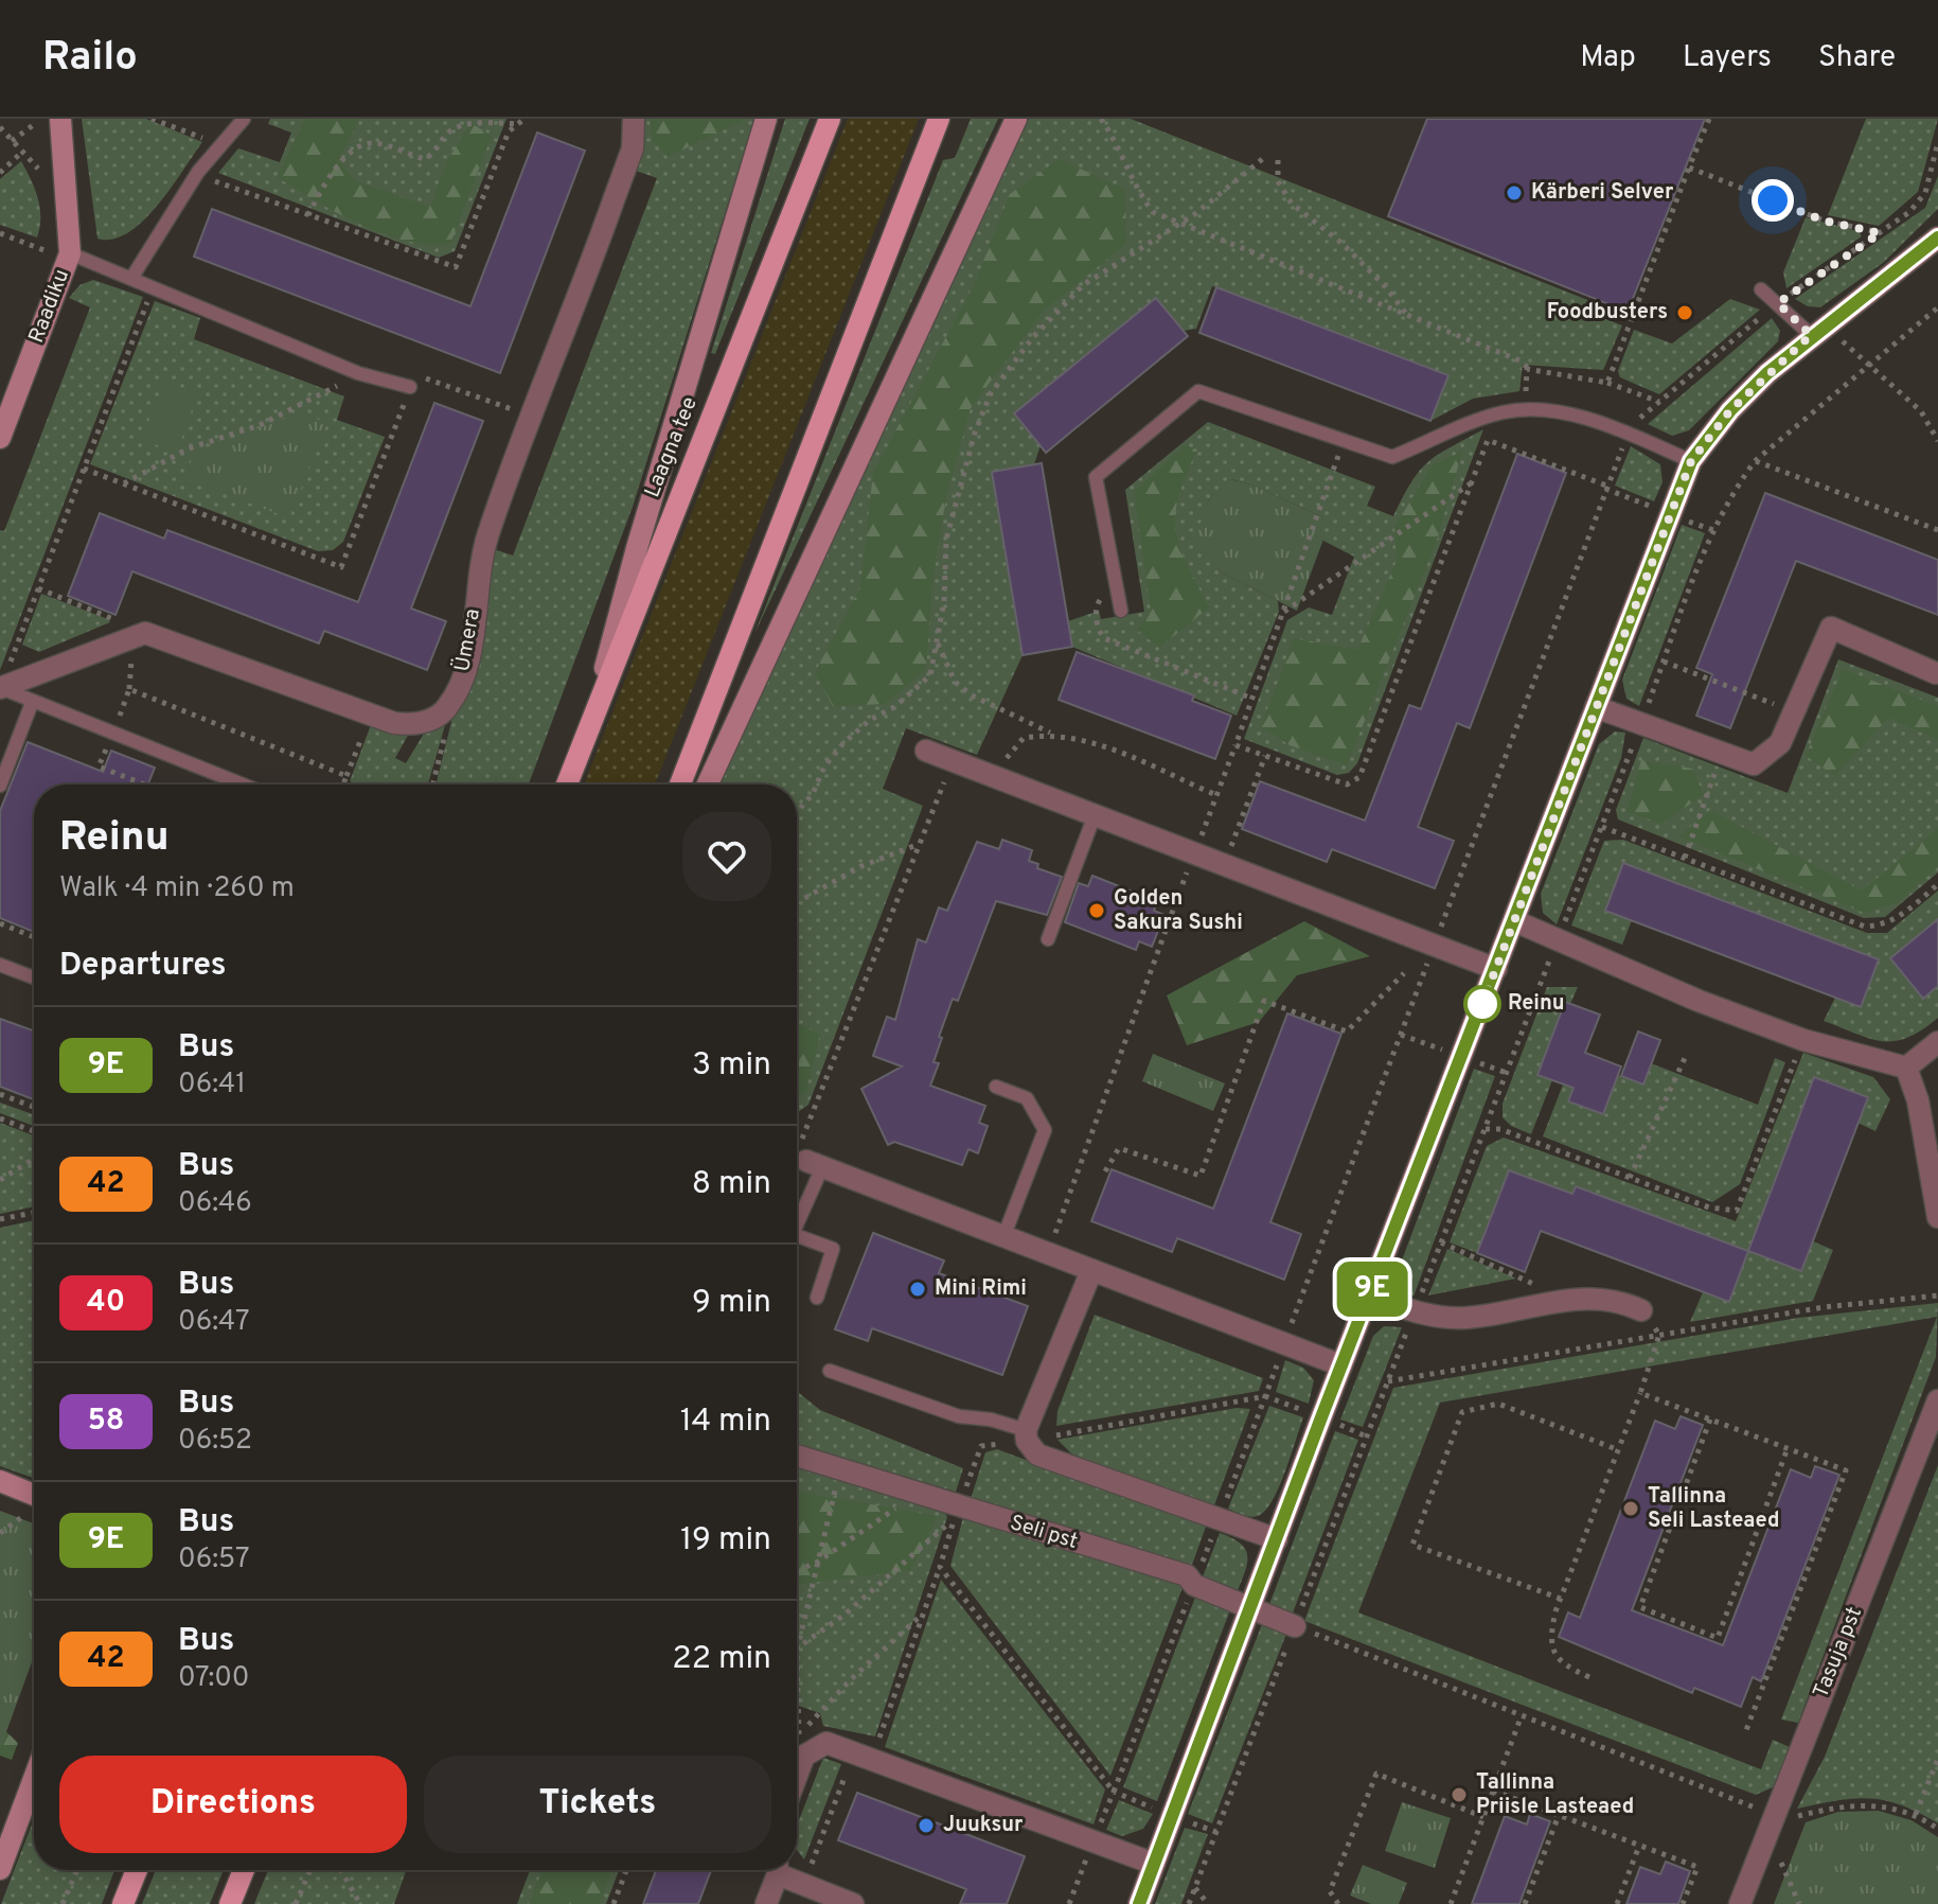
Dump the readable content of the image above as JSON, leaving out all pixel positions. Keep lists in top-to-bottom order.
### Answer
{
  "streets": {
    "main road": ["Laagna tee"],
    "street": [
      "Raadiku",
      "Ümera",
      "Seli pst",
      "Tasuja pst"
    ]
  },
  "places": [
    "Kärberi Selver",
    "Foodbusters",
    "Golden Sakura Sushi",
    "Reinu",
    "Mini Rimi",
    "Tallinna Seli Lasteaed",
    "Tallinna Priisle Lasteaed",
    "Juuksur"
  ],
  "lines": ["bus line 9E"],
  "page": {
    "header": "Railo",
    "nav": ["Map", "Layers", "Share"],
    "on_map": "9E",
    "heading": [
      ["Reinu", "Walk · 4 min · 260 m"],
      "Departures"
    ],
    "list": [
      {
        "mark": "9E",
        "name": "Bus",
        "note": "06:41",
        "value": "3 min"
      },
      {
        "mark": "42",
        "name": "Bus",
        "note": "06:46",
        "value": "8 min"
      },
      {
        "mark": "40",
        "name": "Bus",
        "note": "06:47",
        "value": "9 min"
      },
      {
        "mark": "58",
        "name": "Bus",
        "note": "06:52",
        "value": "14 min"
      },
      {
        "mark": "9E",
        "name": "Bus",
        "note": "06:57",
        "value": "19 min"
      },
      {
        "mark": "42",
        "name": "Bus",
        "note": "07:00",
        "value": "22 min"
      }
    ],
    "buttons": ["Directions", "Tickets"]
  }
}
